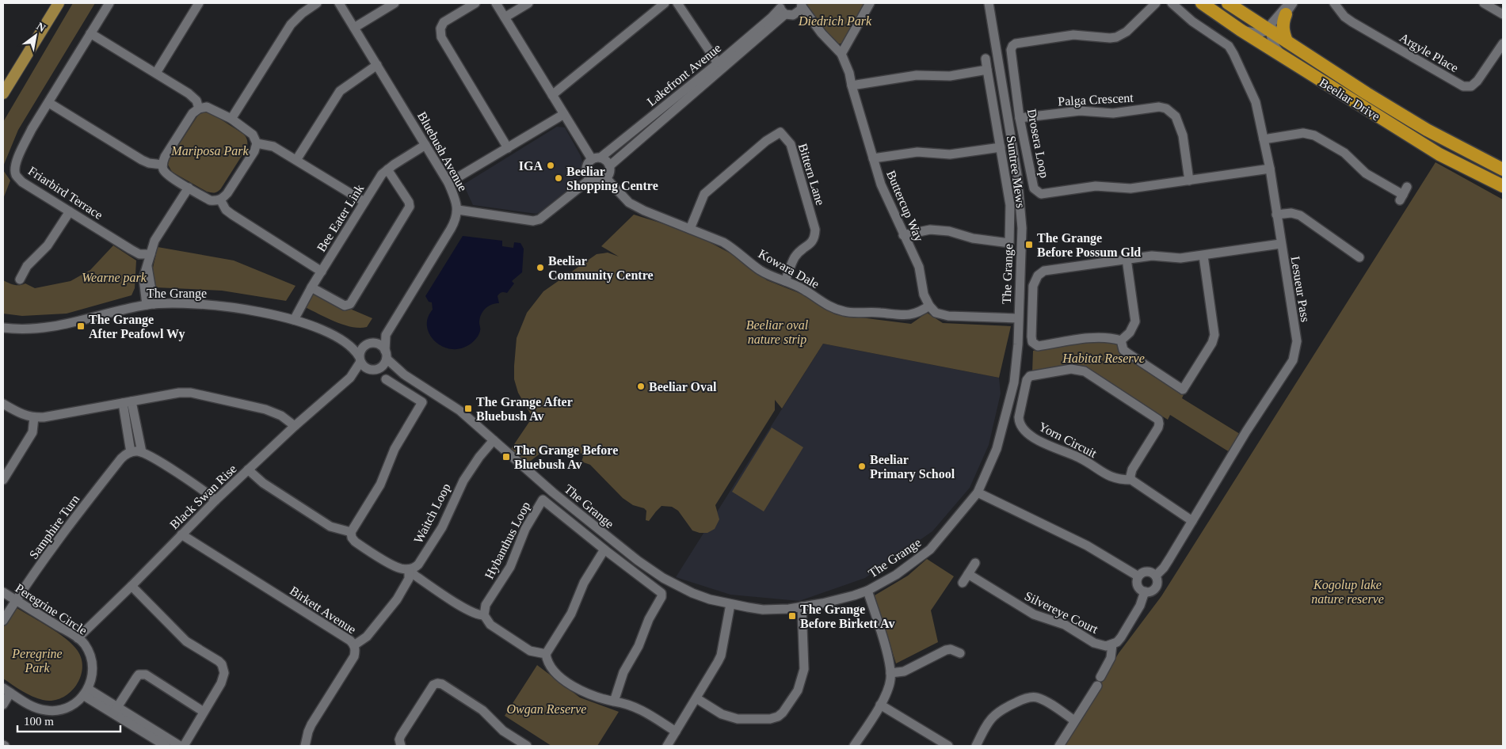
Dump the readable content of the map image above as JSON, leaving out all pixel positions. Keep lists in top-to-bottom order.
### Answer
{
  "streets": {
    "highway": ["Beeliar Drive"],
    "street": [
      "Argyle Place",
      "Lakefront Avenue",
      "Palga Crescent",
      "Drosera Loop",
      "Bluebush Avenue",
      "Suntree Mews",
      "Bittern Lane",
      "Friarbird Terrace",
      "Buttercup Way",
      "Bee Eater Link",
      "Kowara Dale",
      "The Grange",
      "Lesueur Pass",
      "Yorn Circuit",
      "Black Swan Rise",
      "Waitch Loop",
      "Samphire Turn",
      "Hybanthus Loop",
      "Peregrine Circle",
      "Birkett Avenue",
      "Silvereye Court"
    ]
  },
  "crossings": [
    ["Lakefront Avenue", "Kowara Dale"],
    ["Palga Crescent", "Drosera Loop"],
    ["Drosera Loop", "Lesueur Pass"],
    ["Bluebush Avenue", "Bee Eater Link"],
    ["Bluebush Avenue", "The Grange"],
    ["Bluebush Avenue", "Black Swan Rise"],
    ["Suntree Mews", "Buttercup Way"],
    ["Bittern Lane", "Kowara Dale"],
    ["Buttercup Way", "Kowara Dale"],
    ["Bee Eater Link", "The Grange"],
    ["The Grange", "Black Swan Rise"],
    ["The Grange", "Waitch Loop"],
    ["Lesueur Pass", "Yorn Circuit"],
    ["Black Swan Rise", "Peregrine Circle"],
    ["Black Swan Rise", "Birkett Avenue"],
    ["Samphire Turn", "Peregrine Circle"]
  ],
  "parks": [
    "Diedrich Park",
    "Mariposa Park",
    "Wearne park",
    "Beeliar oval nature strip",
    "Habitat Reserve",
    "Kogolup lake nature reserve",
    "Peregrine Park",
    "Owgan Reserve"
  ],
  "places": {
    "other": [
      "IGA",
      "Beeliar Shopping Centre",
      "Beeliar Community Centre",
      "Beeliar Oval",
      "Beeliar Primary School"
    ],
    "transit": [
      "The Grange Before Possum Gld",
      "The Grange After Peafowl Wy",
      "The Grange After Bluebush Av",
      "The Grange Before Bluebush Av",
      "The Grange Before Birkett Av"
    ]
  },
  "scale_bar": "100 m",
  "north": "top right"
}
